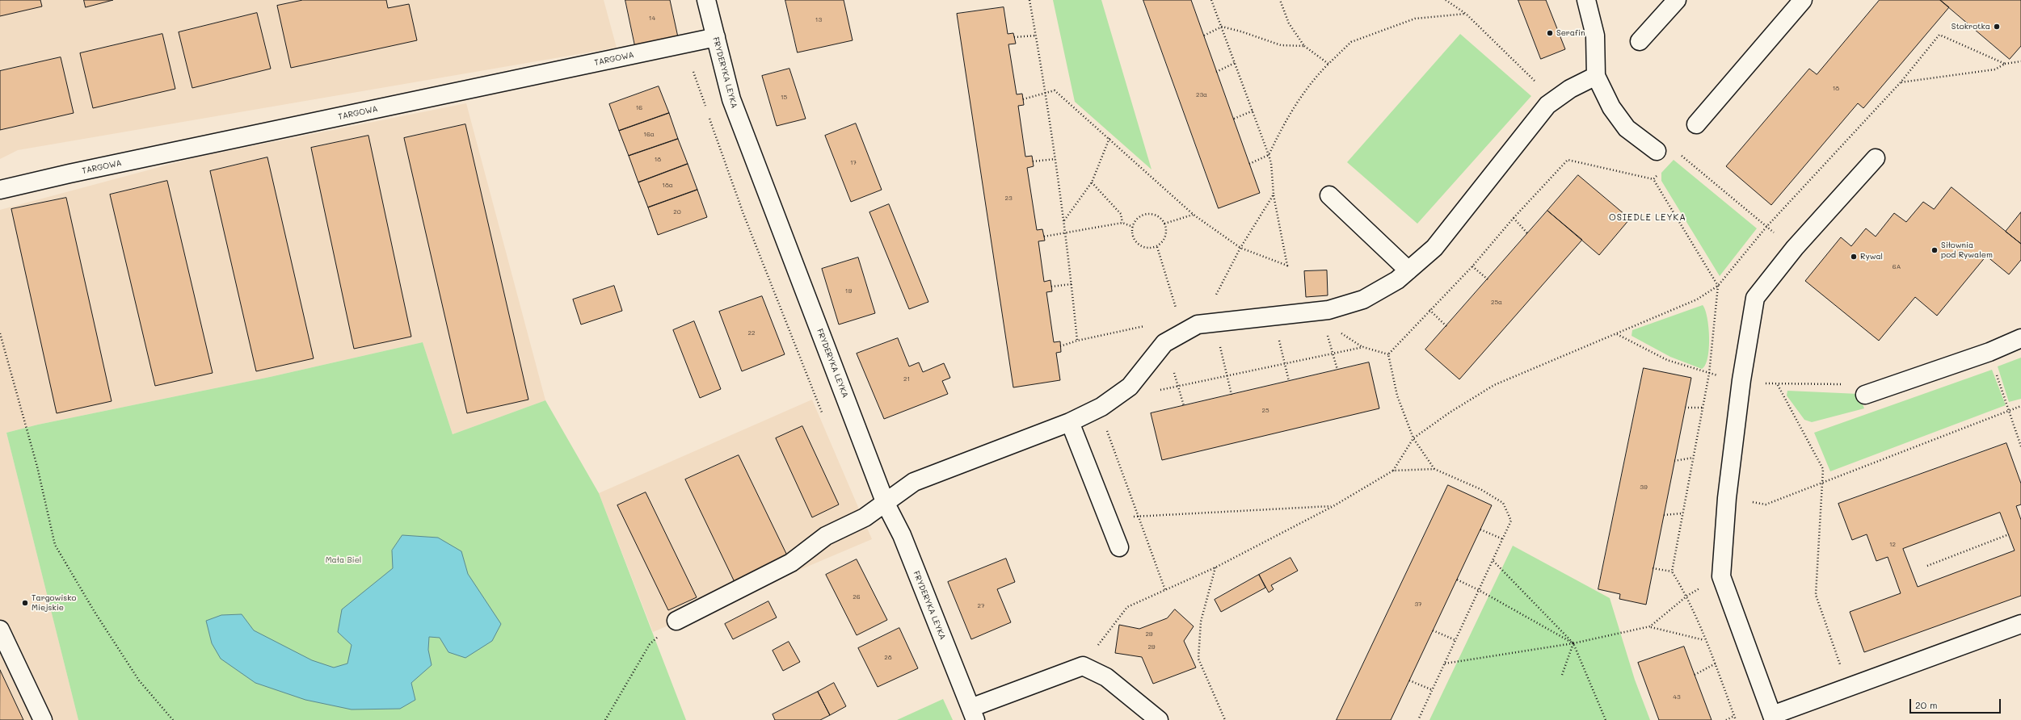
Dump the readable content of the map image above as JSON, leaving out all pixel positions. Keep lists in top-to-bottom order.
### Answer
{
  "streets": {
    "street": ["TARGOWA", "FRYDERYKA LEYKA"]
  },
  "crossings": [
    ["TARGOWA", "FRYDERYKA LEYKA"]
  ],
  "districts": ["OSIEDLE LEYKA"],
  "parks": ["Mała Biel"],
  "places": [
    "Stokrotka",
    "Serafin",
    "Siłownia pod Rywalem",
    "Rywal",
    "Targowisko Miejskie"
  ],
  "house_numbers": [
    "14",
    "13",
    "18",
    "23a",
    "15",
    "16",
    "16a",
    "18",
    "17",
    "18a",
    "23",
    "20",
    "6A",
    "19",
    "25a",
    "22",
    "21",
    "25",
    "39",
    "12",
    "26",
    "37",
    "27",
    "29",
    "29",
    "28",
    "43"
  ],
  "scale_bar": "20 m"
}
